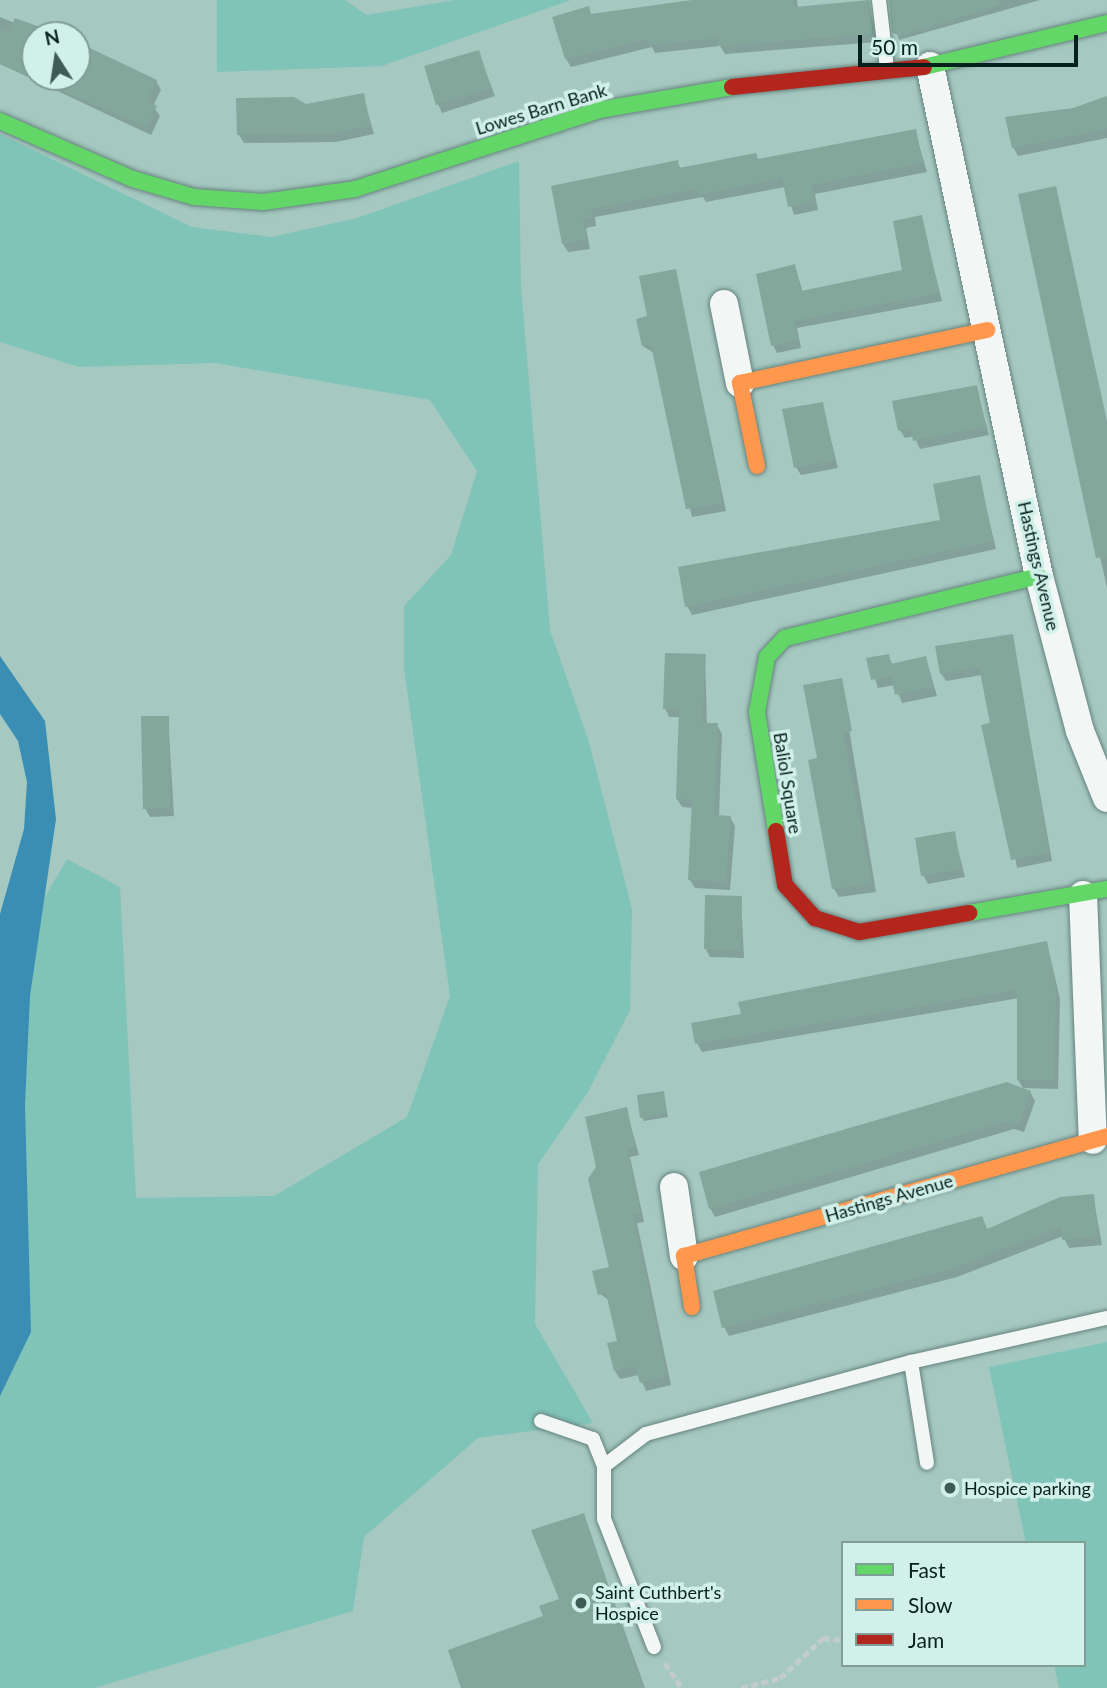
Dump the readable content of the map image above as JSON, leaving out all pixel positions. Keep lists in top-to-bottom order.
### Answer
{
  "streets": {
    "street": ["Lowes Barn Bank", "Hastings Avenue", "Baliol Square"]
  },
  "crossings": [
    ["Lowes Barn Bank", "Hastings Avenue"],
    ["Hastings Avenue", "Baliol Square"]
  ],
  "places": ["Hospice parking", "Saint Cuthbert's Hospice"],
  "legend": ["Fast", "Slow", "Jam"],
  "scale_bar": "50 m",
  "north": "top"
}
